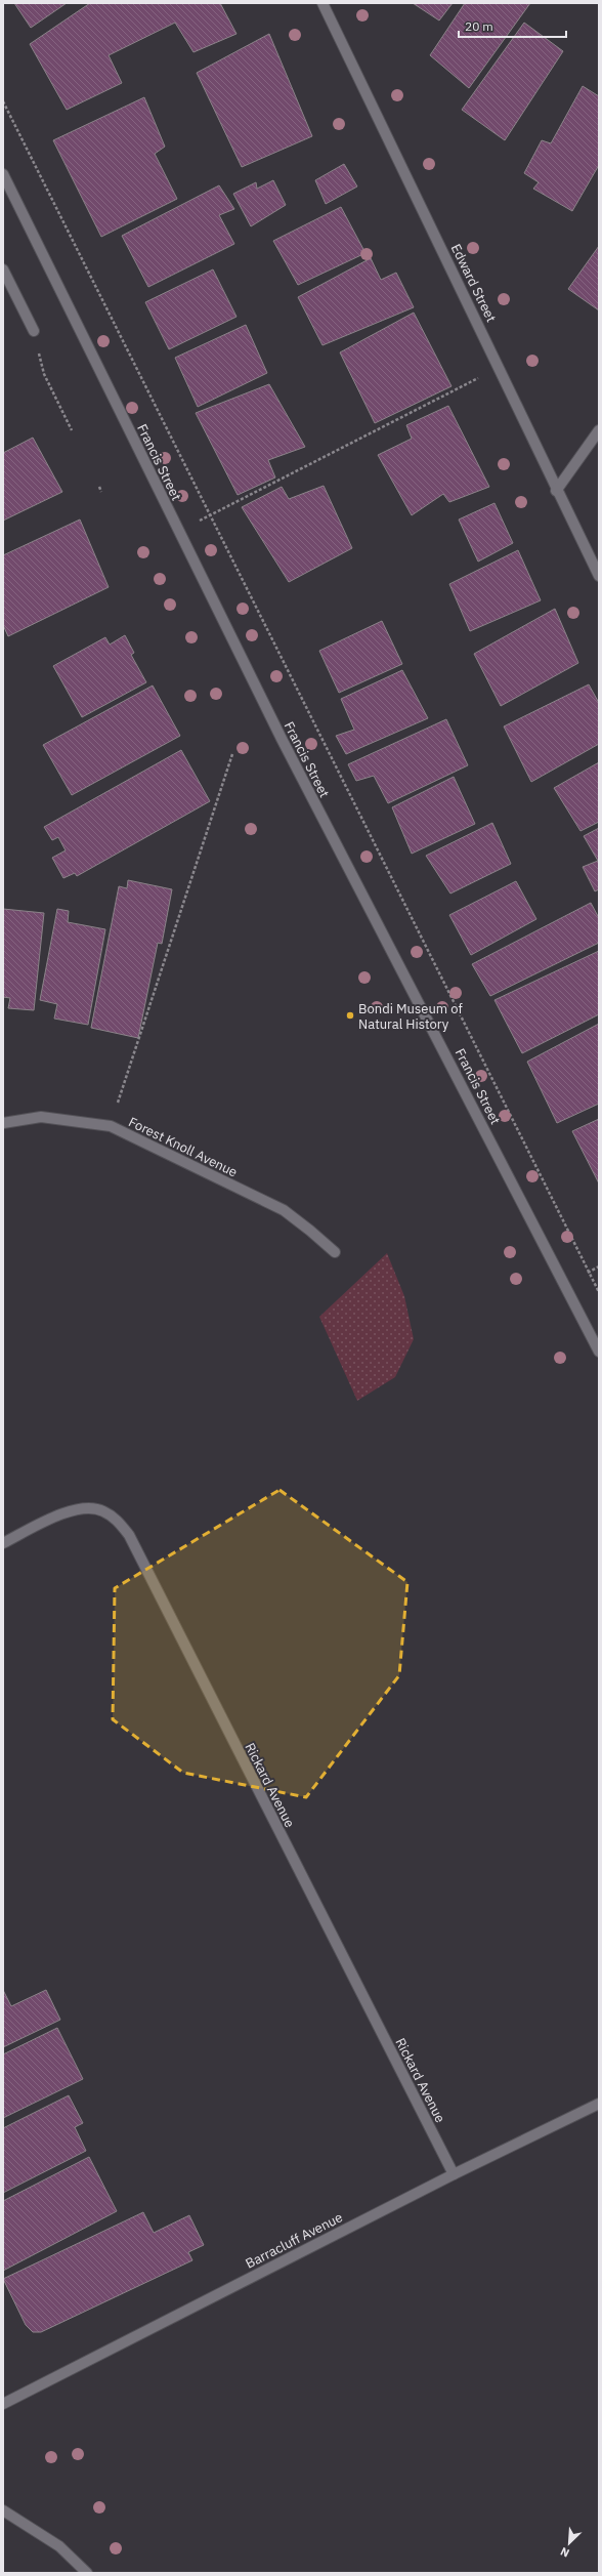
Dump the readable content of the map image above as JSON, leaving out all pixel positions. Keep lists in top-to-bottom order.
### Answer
{
  "streets": {
    "street": [
      "Edward Street",
      "Francis Street",
      "Forest Knoll Avenue",
      "Rickard Avenue",
      "Barracluff Avenue"
    ]
  },
  "crossings": [
    ["Rickard Avenue", "Barracluff Avenue"]
  ],
  "places": ["Bondi Museum of Natural History"],
  "scale_bar": "20 m",
  "north": "bottom left"
}
